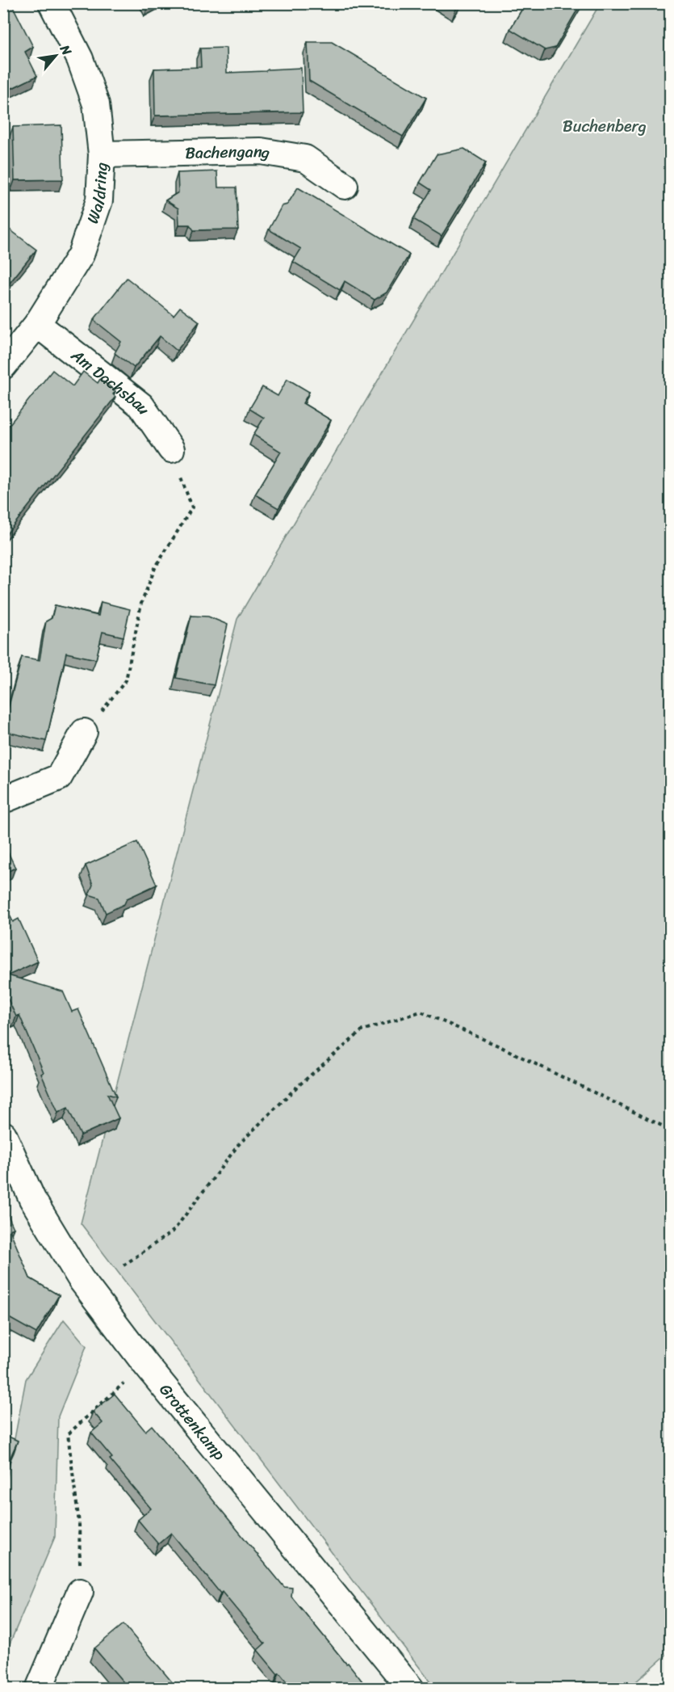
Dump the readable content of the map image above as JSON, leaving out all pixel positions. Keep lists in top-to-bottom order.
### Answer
{
  "streets": {
    "street": [
      "Bachengang",
      "Waldring",
      "Am Dachsbau",
      "Grottenkamp"
    ]
  },
  "crossings": [
    ["Bachengang", "Waldring"],
    ["Waldring", "Am Dachsbau"]
  ],
  "parks": ["Buchenberg"],
  "north": "top right"
}
